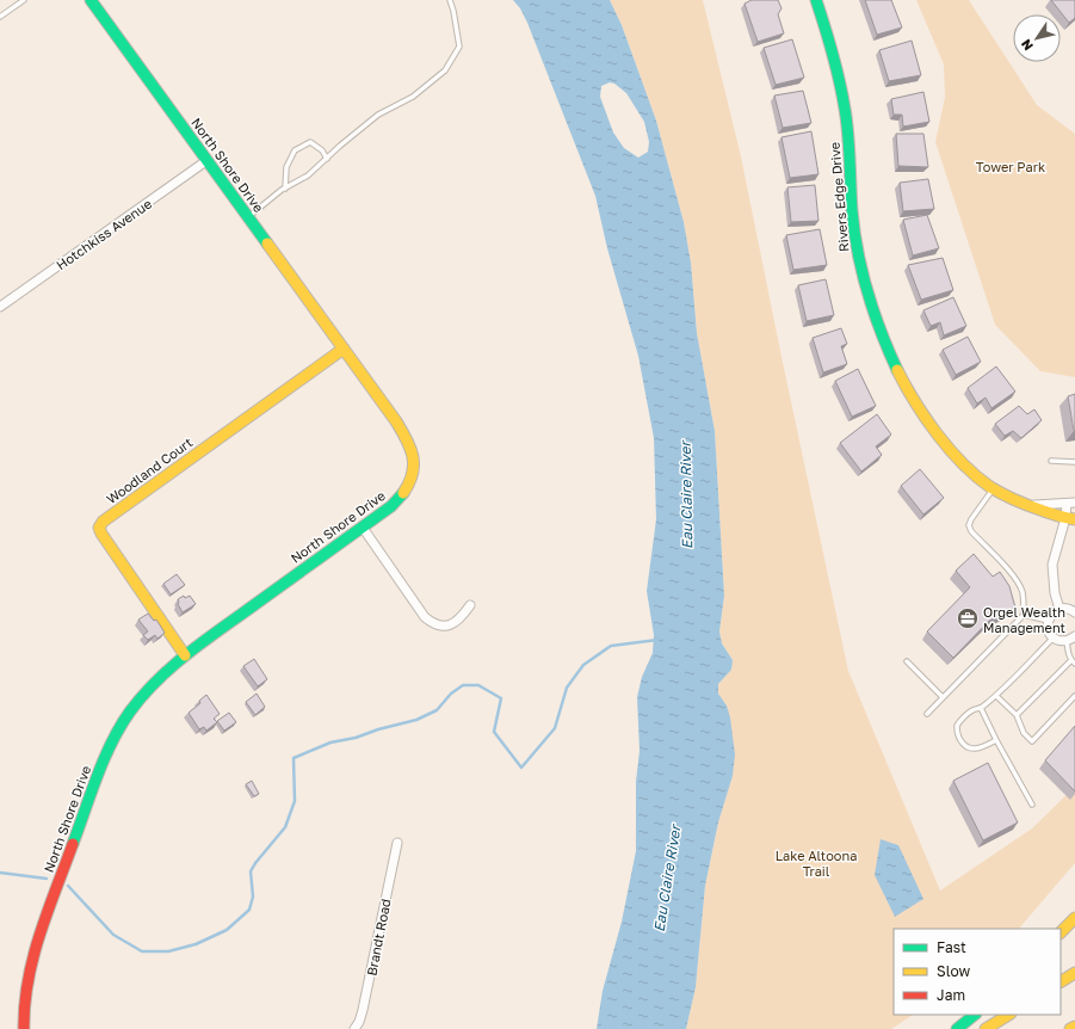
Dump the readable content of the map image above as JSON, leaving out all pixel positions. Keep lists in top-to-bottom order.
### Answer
{
  "streets": {
    "main road": ["North Shore Drive", "Rivers Edge Drive", "Woodland Court"],
    "street": ["Hotchkiss Avenue", "Brandt Road"]
  },
  "crossings": [
    ["North Shore Drive", "Hotchkiss Avenue"],
    ["North Shore Drive", "Woodland Court"]
  ],
  "water": ["Eau Claire River"],
  "parks": ["Tower Park", "Lake Altoona Trail"],
  "places": {
    "office": ["Orgel Wealth Management"]
  },
  "legend": ["Fast", "Slow", "Jam"],
  "north": "bottom left"
}
